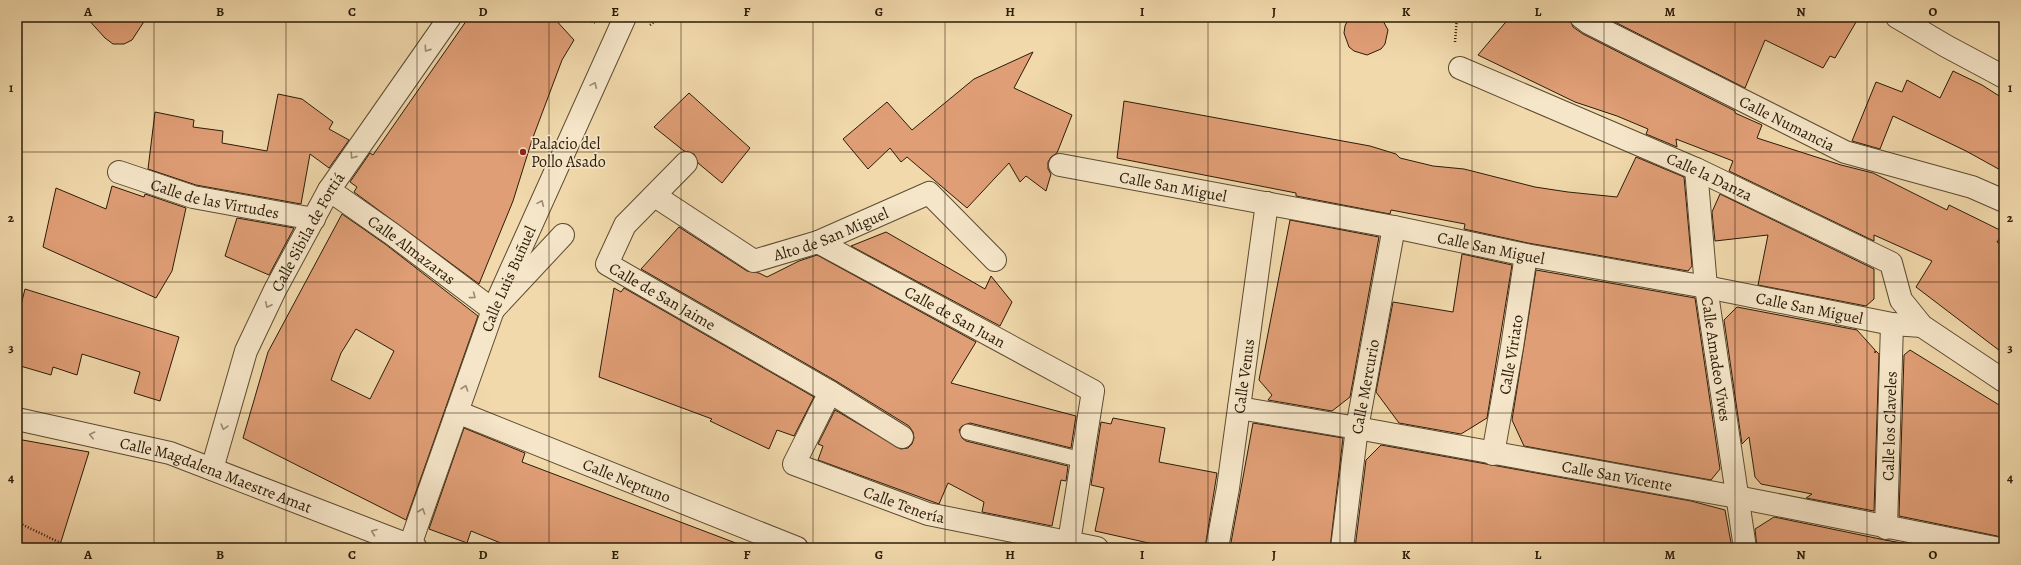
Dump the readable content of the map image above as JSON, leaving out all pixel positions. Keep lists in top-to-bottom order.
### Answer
{
  "streets": {
    "street": [
      "Calle Numancia",
      "Calle la Danza",
      "Calle San Miguel",
      "Calle de las Virtudes",
      "Calle Sibila de Fortiá",
      "Alto de San Miguel",
      "Calle Almazaras",
      "Calle Luis Buñuel",
      "Calle de San Jaime",
      "Calle de San Juan",
      "Calle Viriato",
      "Calle Amadeo Vives",
      "Calle Venus",
      "Calle Mercurio",
      "Calle los Claveles",
      "Calle Magdalena Maestre Amat",
      "Calle San Vicente",
      "Calle Neptuno",
      "Calle Tenería"
    ]
  },
  "crossings": [
    ["Calle la Danza", "Calle San Miguel"],
    ["Calle la Danza", "Calle Amadeo Vives"],
    ["Calle San Miguel", "Calle Viriato"],
    ["Calle San Miguel", "Calle Amadeo Vives"],
    ["Calle San Miguel", "Calle Venus"],
    ["Calle San Miguel", "Calle Mercurio"],
    ["Calle San Miguel", "Calle los Claveles"],
    ["Calle de las Virtudes", "Calle Sibila de Fortiá"],
    ["Calle Sibila de Fortiá", "Calle Almazaras"],
    ["Calle Sibila de Fortiá", "Calle Magdalena Maestre Amat"],
    ["Alto de San Miguel", "Calle de San Jaime"],
    ["Alto de San Miguel", "Calle de San Juan"],
    ["Calle Almazaras", "Calle Luis Buñuel"],
    ["Calle Luis Buñuel", "Calle Magdalena Maestre Amat"],
    ["Calle Luis Buñuel", "Calle Neptuno"],
    ["Calle de San Jaime", "Calle Tenería"],
    ["Calle Viriato", "Calle San Vicente"],
    ["Calle Amadeo Vives", "Calle San Vicente"],
    ["Calle Venus", "Calle San Vicente"],
    ["Calle Mercurio", "Calle San Vicente"],
    ["Calle los Claveles", "Calle San Vicente"]
  ],
  "one_way": [
    "Calle Sibila de Fortiá",
    "Calle Almazaras",
    "Calle Luis Buñuel",
    "Calle Magdalena Maestre Amat"
  ],
  "places": ["Palacio del Pollo Asado"],
  "grid": {
    "columns": [
      "A",
      "B",
      "C",
      "D",
      "E",
      "F",
      "G",
      "H",
      "I",
      "J",
      "K",
      "L",
      "M",
      "N",
      "O"
    ],
    "rows": [
      "1",
      "2",
      "3",
      "4"
    ]
  }
}
